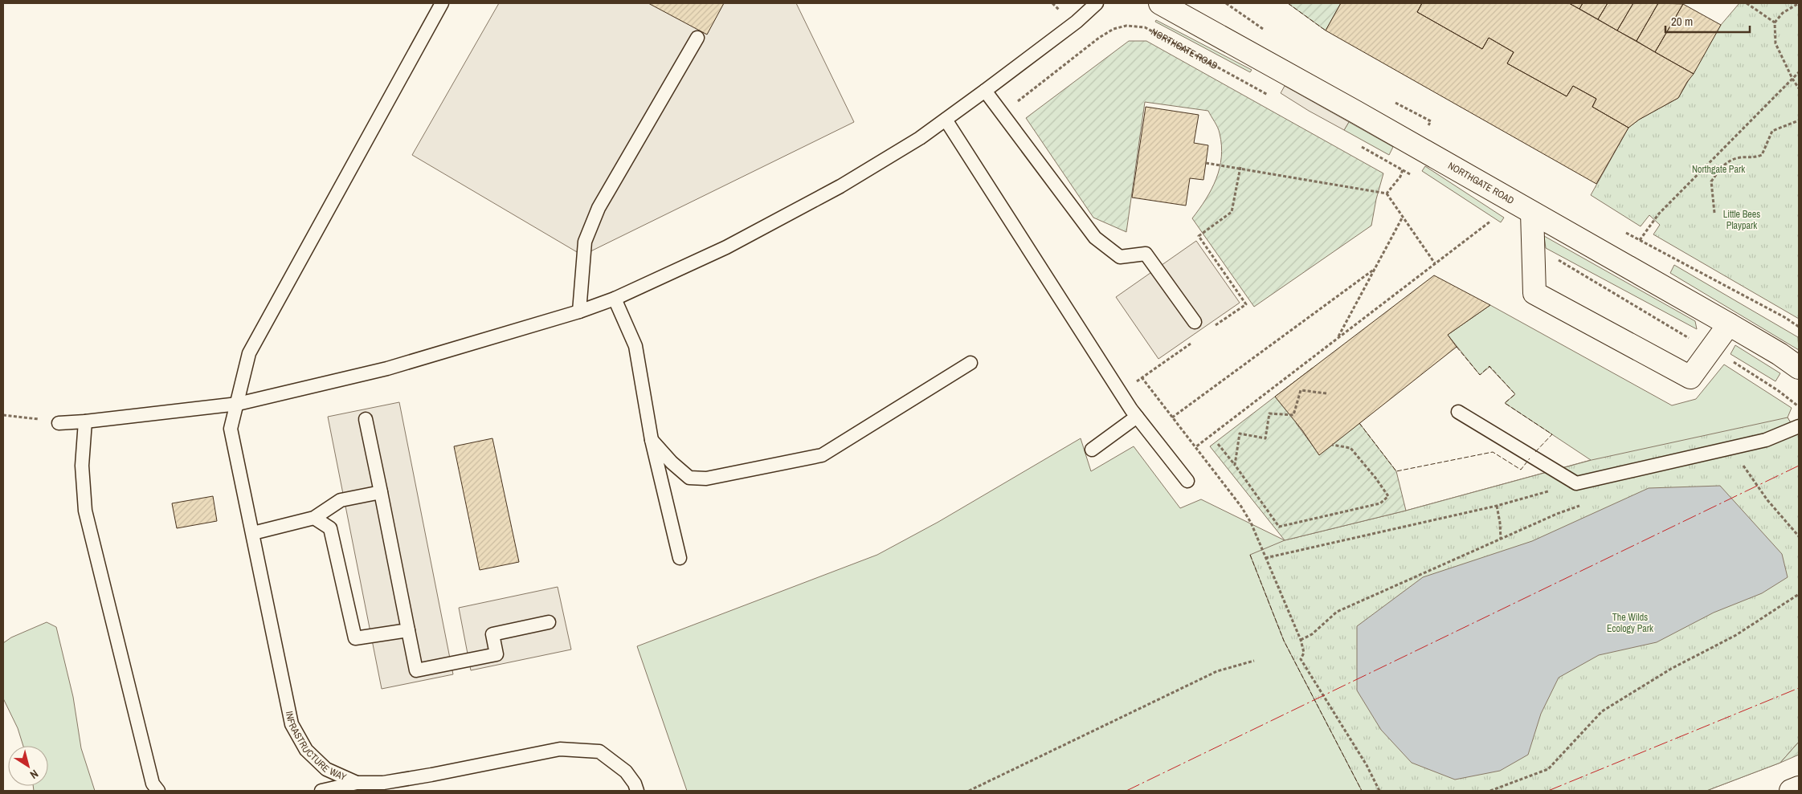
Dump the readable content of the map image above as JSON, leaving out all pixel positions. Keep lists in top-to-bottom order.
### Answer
{
  "streets": {
    "street": ["NORTHGATE ROAD"],
    "lane": ["INFRASTRUCTURE WAY"]
  },
  "parks": ["Northgate Park", "Little Bees Playpark", "The Wilds Ecology Park"],
  "scale_bar": "20 m",
  "north": "bottom right"
}
